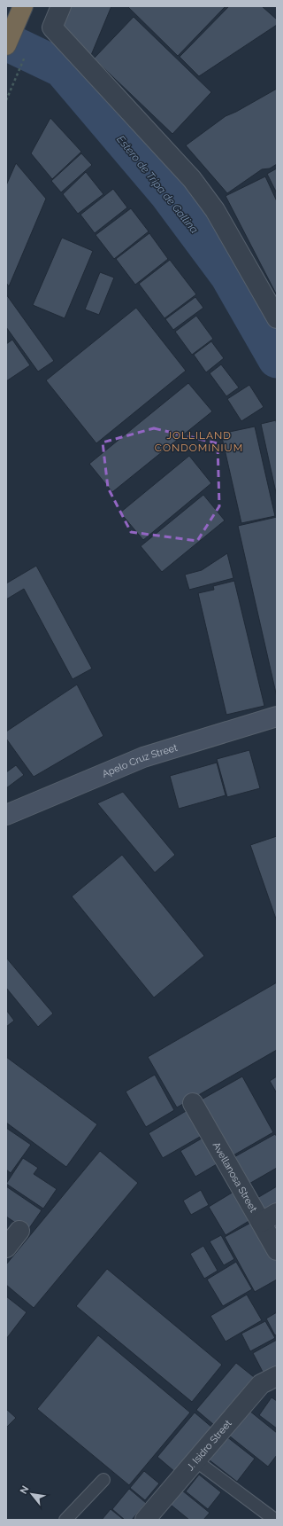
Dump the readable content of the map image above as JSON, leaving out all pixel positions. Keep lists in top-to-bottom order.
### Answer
{
  "streets": {
    "street": ["Apelo Cruz Street", "Avellanosa Street", "J. Isidro Street"]
  },
  "districts": ["JOLLILAND CONDOMINIUM"],
  "water": ["Estero de Tripa de Gallina"],
  "north": "top left"
}
